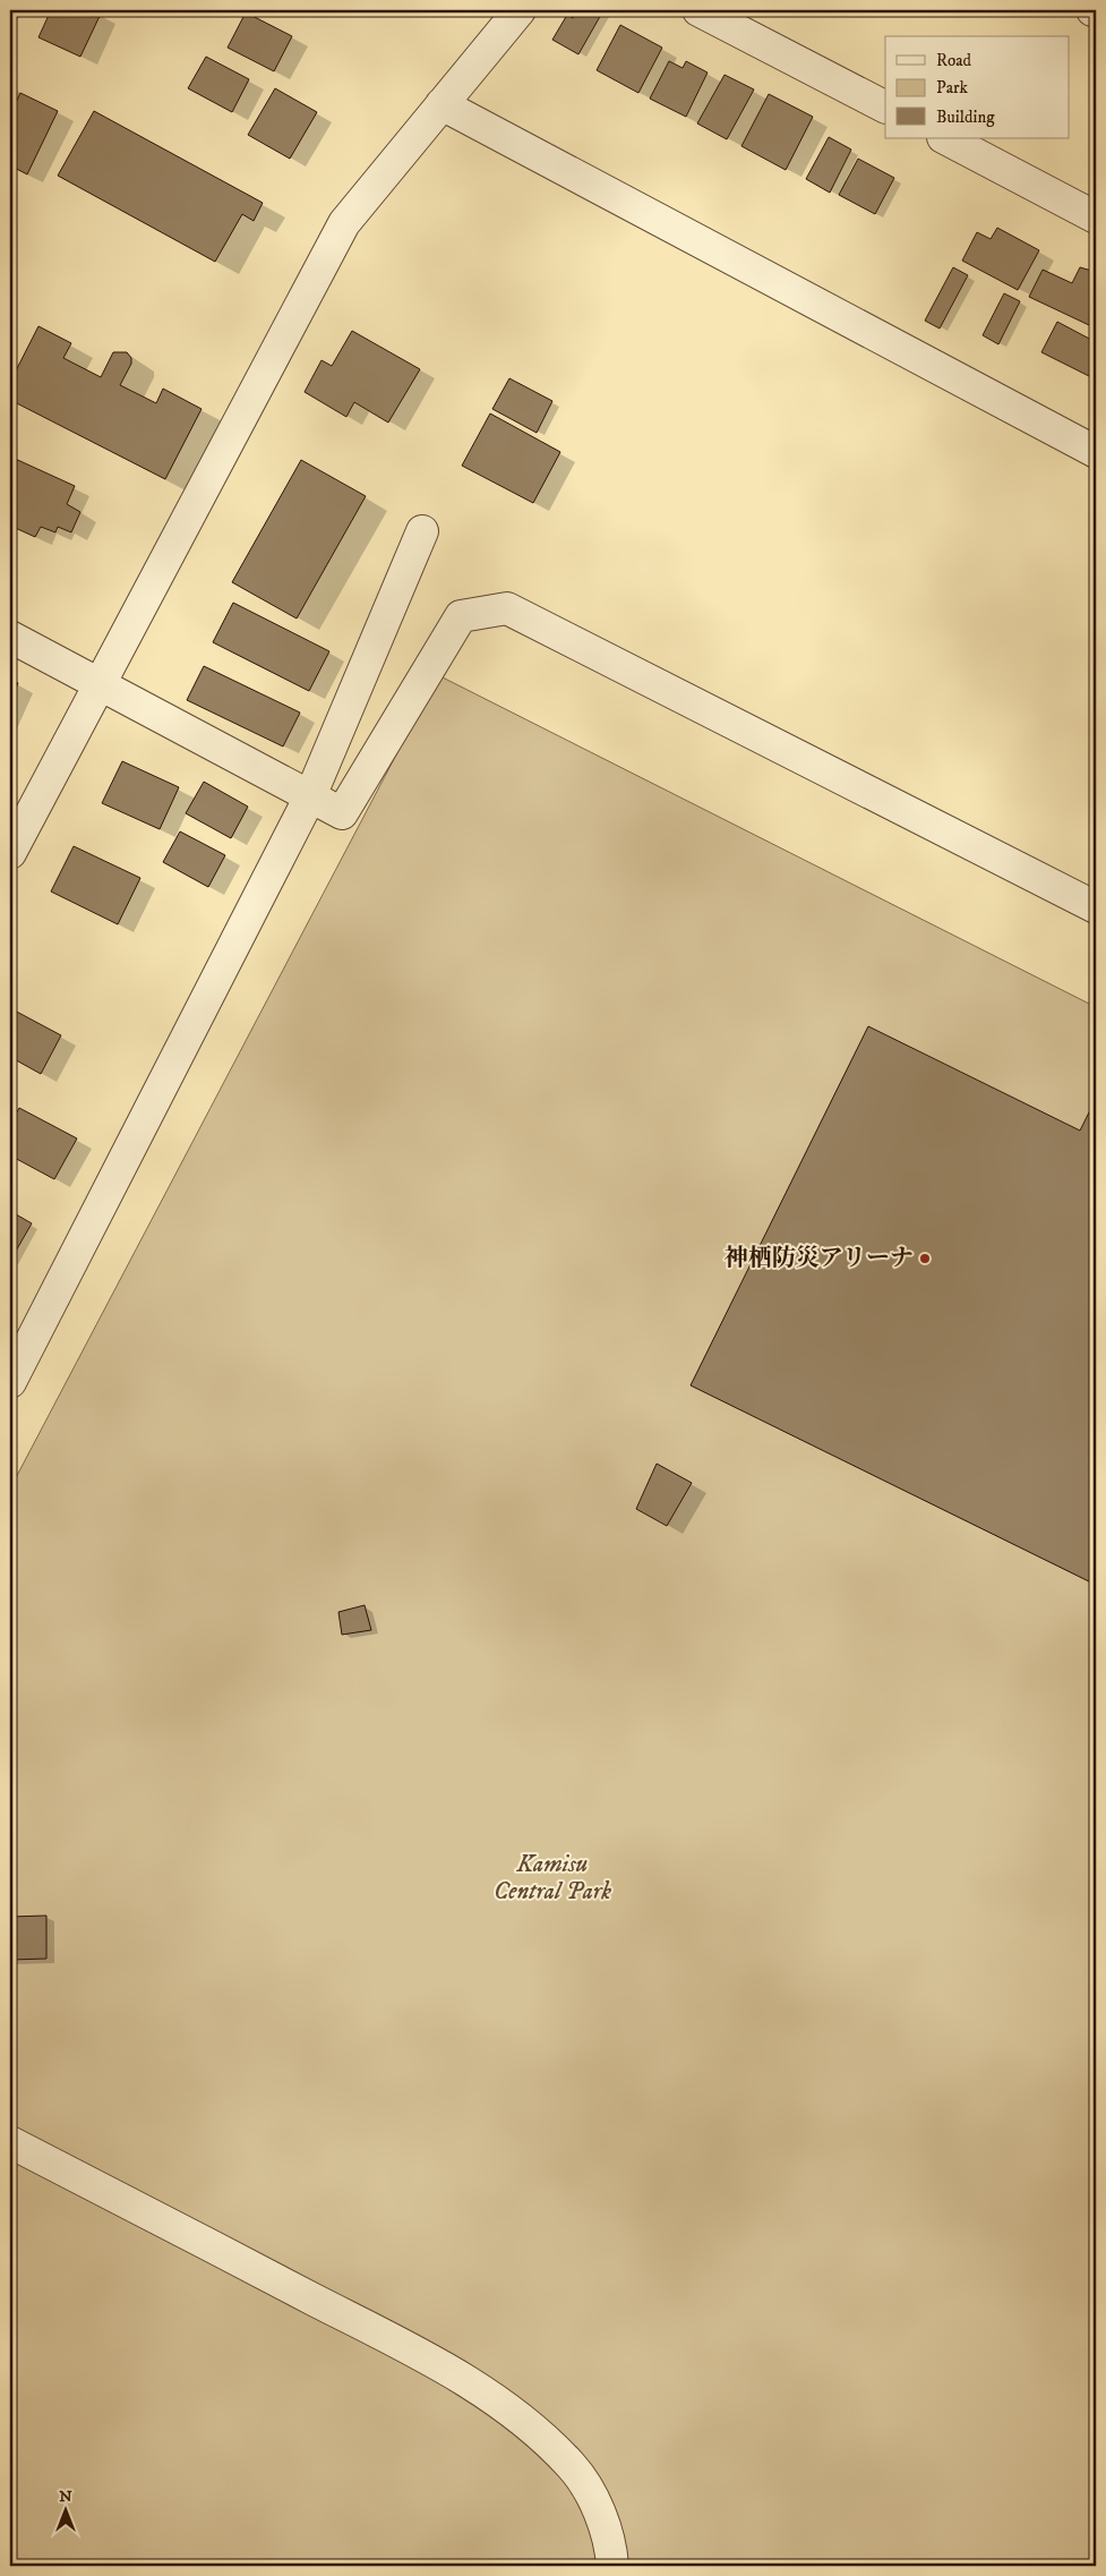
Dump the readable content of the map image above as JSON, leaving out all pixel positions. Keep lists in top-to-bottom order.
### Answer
{
  "parks": ["Kamisu Central Park"],
  "places": ["神栖防災アリーナ"],
  "legend": ["Road", "Park", "Building"],
  "north": "top"
}
